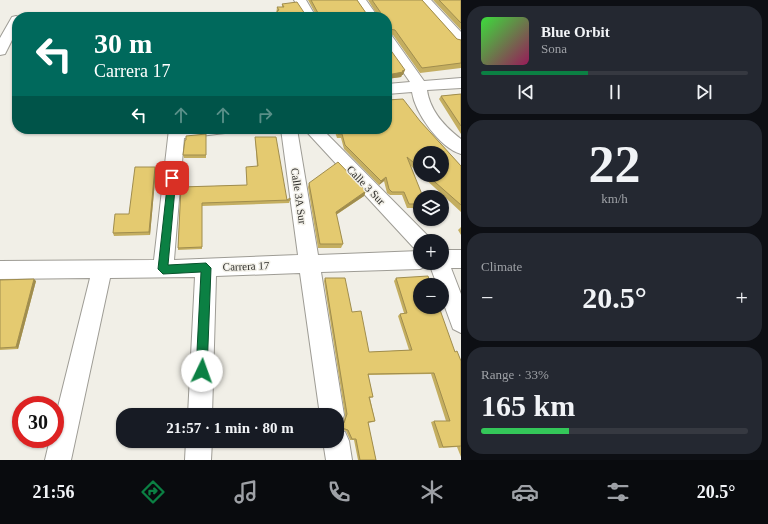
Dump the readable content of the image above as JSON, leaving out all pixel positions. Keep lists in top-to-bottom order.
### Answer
{
  "streets": {
    "street": ["Calle 3 Sur", "Calle 3A Sur", "Carrera 17"]
  },
  "crossings": [
    ["Calle 3A Sur", "Carrera 17"]
  ],
  "page": {
    "turn": ["30 m", "Carrera 17"],
    "song": ["Blue Orbit", "Sona"],
    "tile": [
      ["22", "km/h"],
      "Climate",
      ["Range · 33%", "165 km"]
    ],
    "map_buttons": ["+", "−"],
    "heat": ["−", "20.5°", "+"],
    "limit": "30",
    "trip": "21:57 · 1 min · 80 m",
    "tabs": ["21:56", "20.5°"]
  }
}
